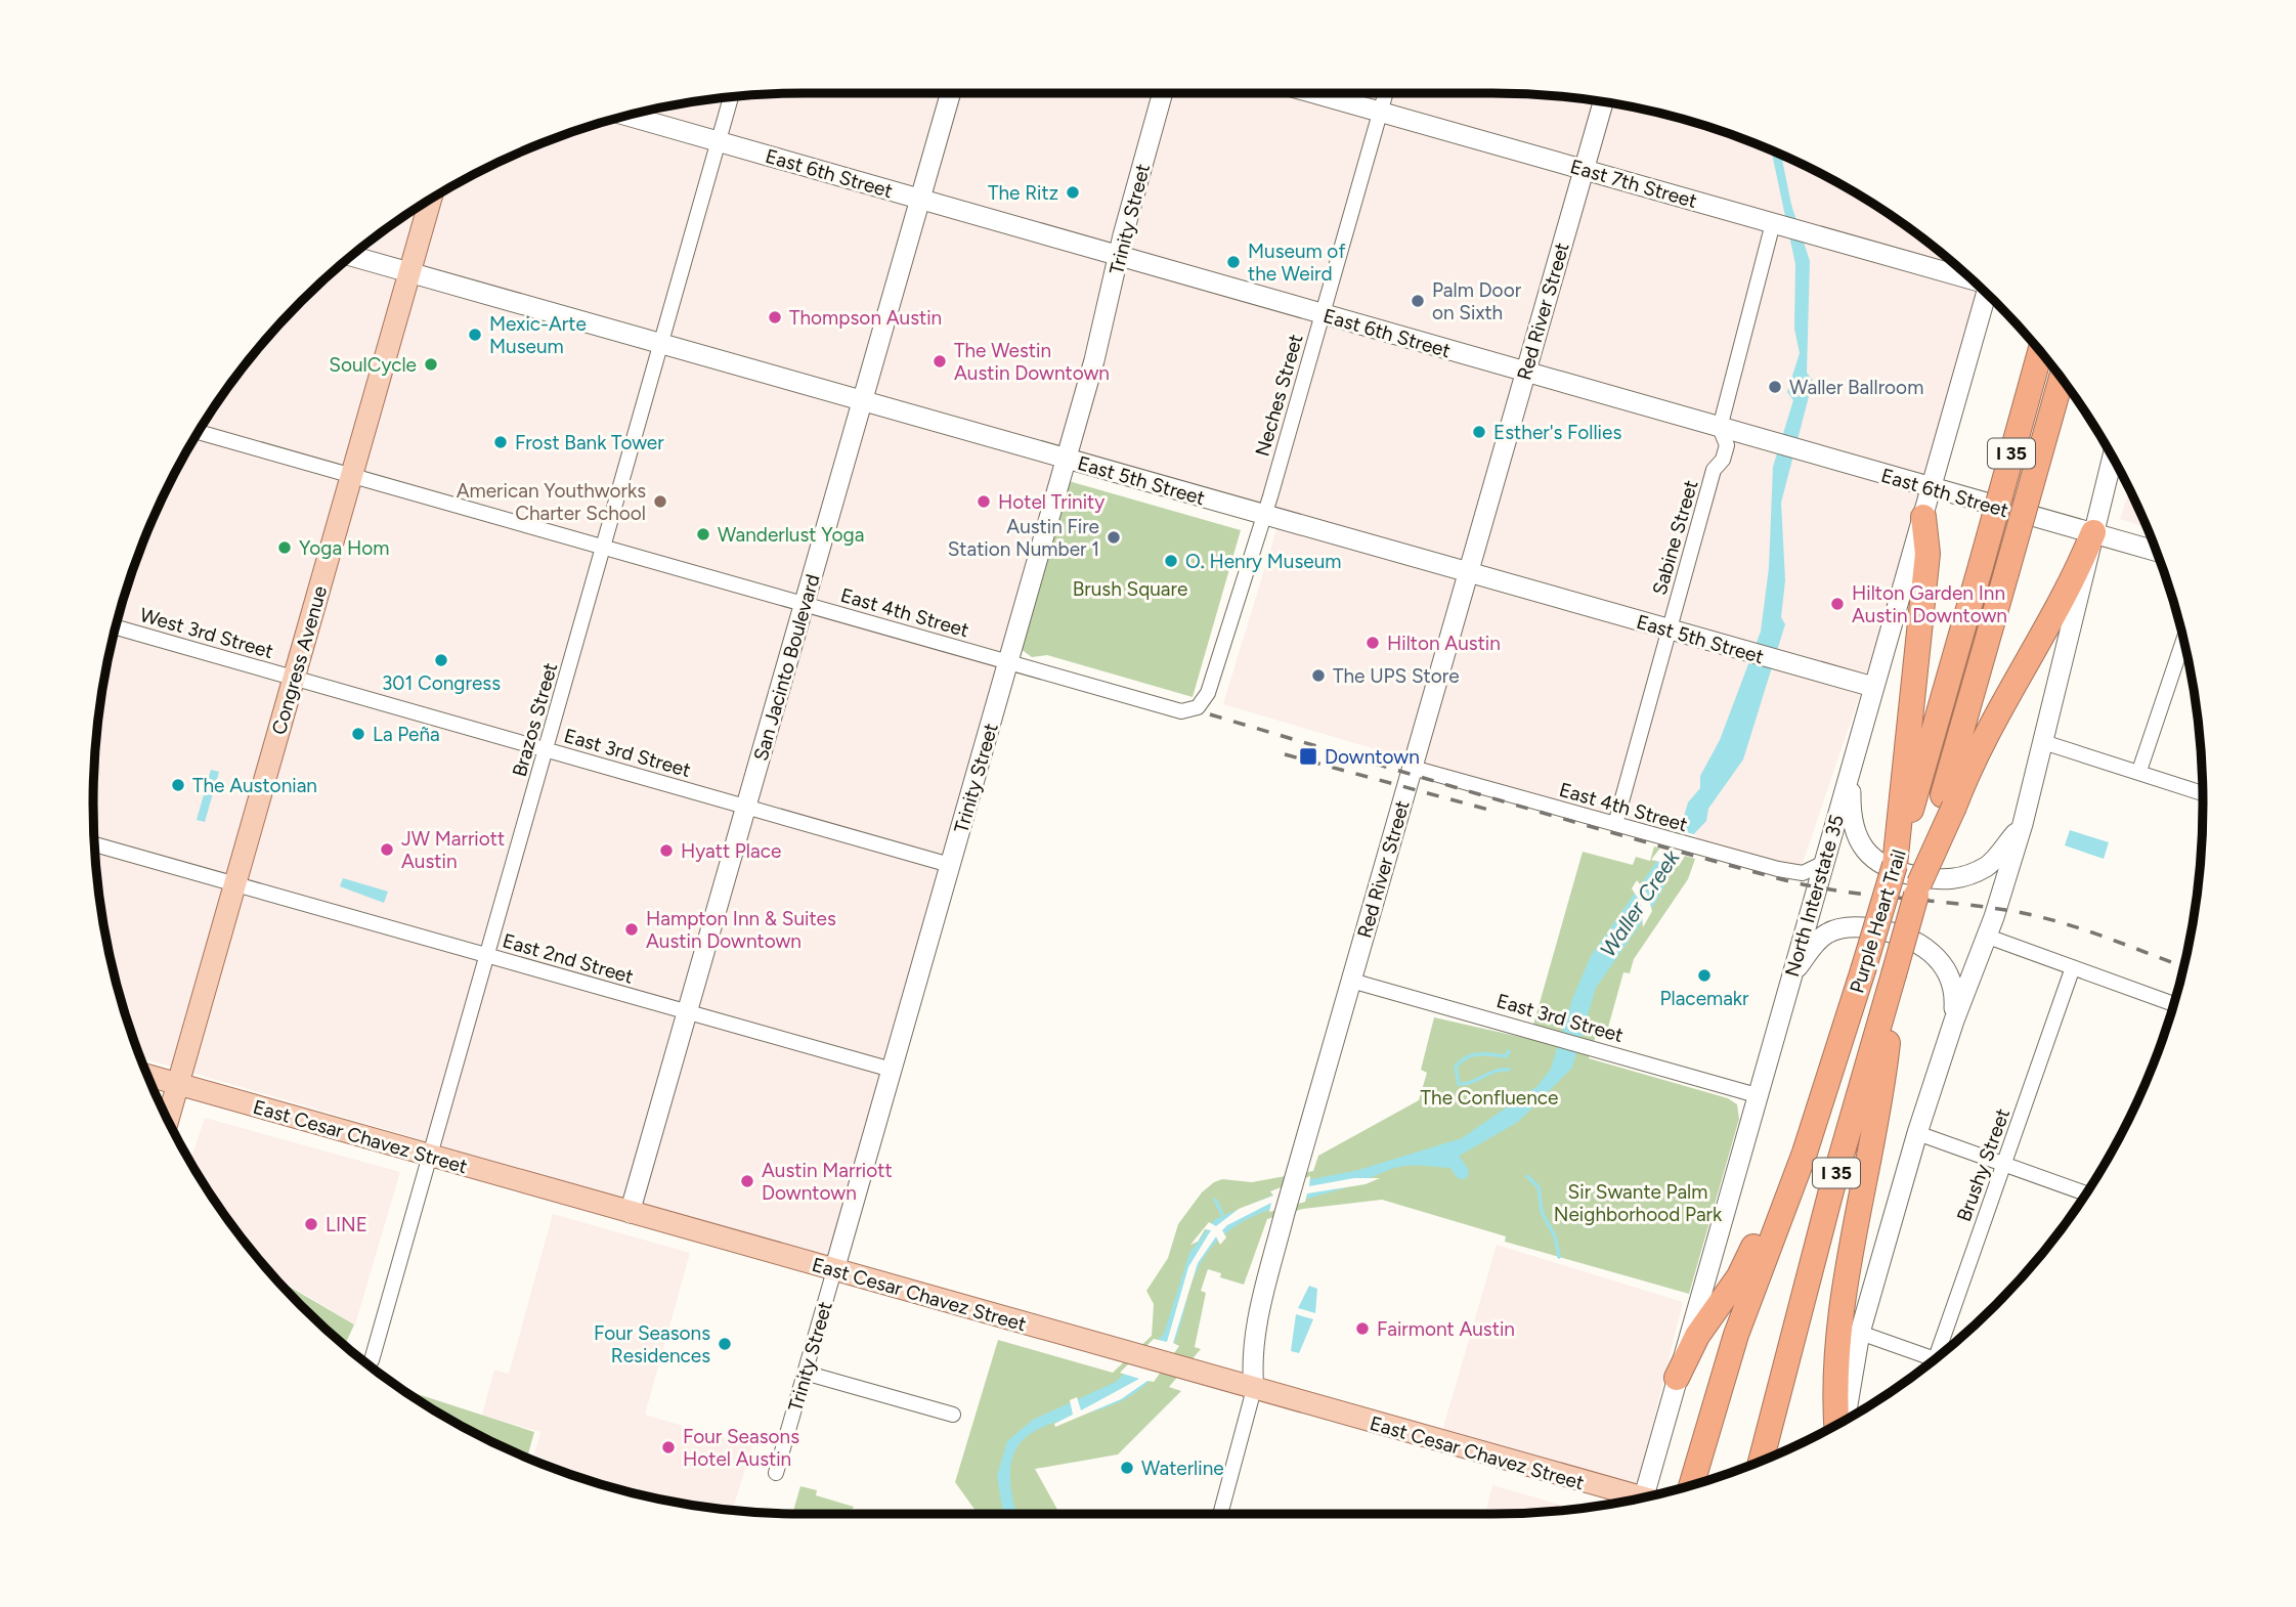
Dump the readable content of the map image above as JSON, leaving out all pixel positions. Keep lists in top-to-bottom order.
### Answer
{
  "streets": {
    "highway": ["I 35", "Purple Heart Trail"],
    "main road": [
      "East 6th Street",
      "East 7th Street",
      "Trinity Street",
      "Red River Street",
      "East 5th Street",
      "Congress Avenue",
      "San Jacinto Boulevard",
      "North Interstate 35",
      "East Cesar Chavez Street"
    ],
    "street": [
      "Neches Street",
      "Sabine Street",
      "East 4th Street",
      "West 3rd Street",
      "Brazos Street",
      "East 3rd Street",
      "East 2nd Street",
      "Brushy Street"
    ]
  },
  "crossings": [
    ["East 6th Street", "Trinity Street"],
    ["East 6th Street", "Red River Street"],
    ["East 6th Street", "Neches Street"],
    ["East 6th Street", "Sabine Street"],
    ["East 6th Street", "San Jacinto Boulevard"],
    ["East 6th Street", "Brazos Street"],
    ["East 6th Street", "North Interstate 35"],
    ["East 7th Street", "Red River Street"],
    ["East 7th Street", "Neches Street"],
    ["East 7th Street", "Sabine Street"],
    ["Trinity Street", "East 5th Street"],
    ["Trinity Street", "East 4th Street"],
    ["Trinity Street", "East 3rd Street"],
    ["Trinity Street", "East 2nd Street"],
    ["Trinity Street", "East Cesar Chavez Street"],
    ["Red River Street", "East 5th Street"],
    ["Red River Street", "East 4th Street"],
    ["Red River Street", "East 3rd Street"],
    ["Red River Street", "East Cesar Chavez Street"],
    ["Neches Street", "East 5th Street"],
    ["Neches Street", "East 4th Street"],
    ["I 35", "Purple Heart Trail"],
    ["East 5th Street", "Sabine Street"],
    ["East 5th Street", "Congress Avenue"],
    ["East 5th Street", "San Jacinto Boulevard"],
    ["East 5th Street", "Brazos Street"],
    ["East 5th Street", "North Interstate 35"],
    ["Sabine Street", "East 4th Street"],
    ["East 4th Street", "Congress Avenue"],
    ["East 4th Street", "San Jacinto Boulevard"],
    ["East 4th Street", "Brazos Street"],
    ["East 4th Street", "North Interstate 35"],
    ["West 3rd Street", "Congress Avenue"],
    ["West 3rd Street", "East 3rd Street"],
    ["Congress Avenue", "East 3rd Street"],
    ["Congress Avenue", "East 2nd Street"],
    ["Congress Avenue", "East Cesar Chavez Street"],
    ["San Jacinto Boulevard", "East 3rd Street"],
    ["San Jacinto Boulevard", "East 2nd Street"],
    ["San Jacinto Boulevard", "East Cesar Chavez Street"],
    ["Brazos Street", "East 3rd Street"],
    ["Brazos Street", "East 2nd Street"],
    ["Brazos Street", "East Cesar Chavez Street"],
    ["East 3rd Street", "North Interstate 35"]
  ],
  "water": ["Waller Creek"],
  "parks": ["Brush Square", "The Confluence", "Sir Swante Palm Neighborhood Park"],
  "places": {
    "other": [
      "The Ritz",
      "Museum of the Weird",
      "Palm Door on Sixth",
      "Thompson Austin",
      "Mexic-Arte Museum",
      "The Westin Austin Downtown",
      "SoulCycle",
      "Waller Ballroom",
      "Esther's Follies",
      "Frost Bank Tower",
      "American Youthworks Charter School",
      "Hotel Trinity",
      "Wanderlust Yoga",
      "Austin Fire Station Number 1",
      "Yoga Hom",
      "O. Henry Museum",
      "Hilton Garden Inn Austin Downtown",
      "Hilton Austin",
      "301 Congress",
      "The UPS Store",
      "La Peña",
      "The Austonian",
      "JW Marriott Austin",
      "Hyatt Place",
      "Hampton Inn & Suites Austin Downtown",
      "Placemakr",
      "Austin Marriott Downtown",
      "LINE",
      "Fairmont Austin",
      "Four Seasons Residences",
      "Four Seasons Hotel Austin",
      "Waterline"
    ],
    "transit": ["Downtown"]
  }
}
